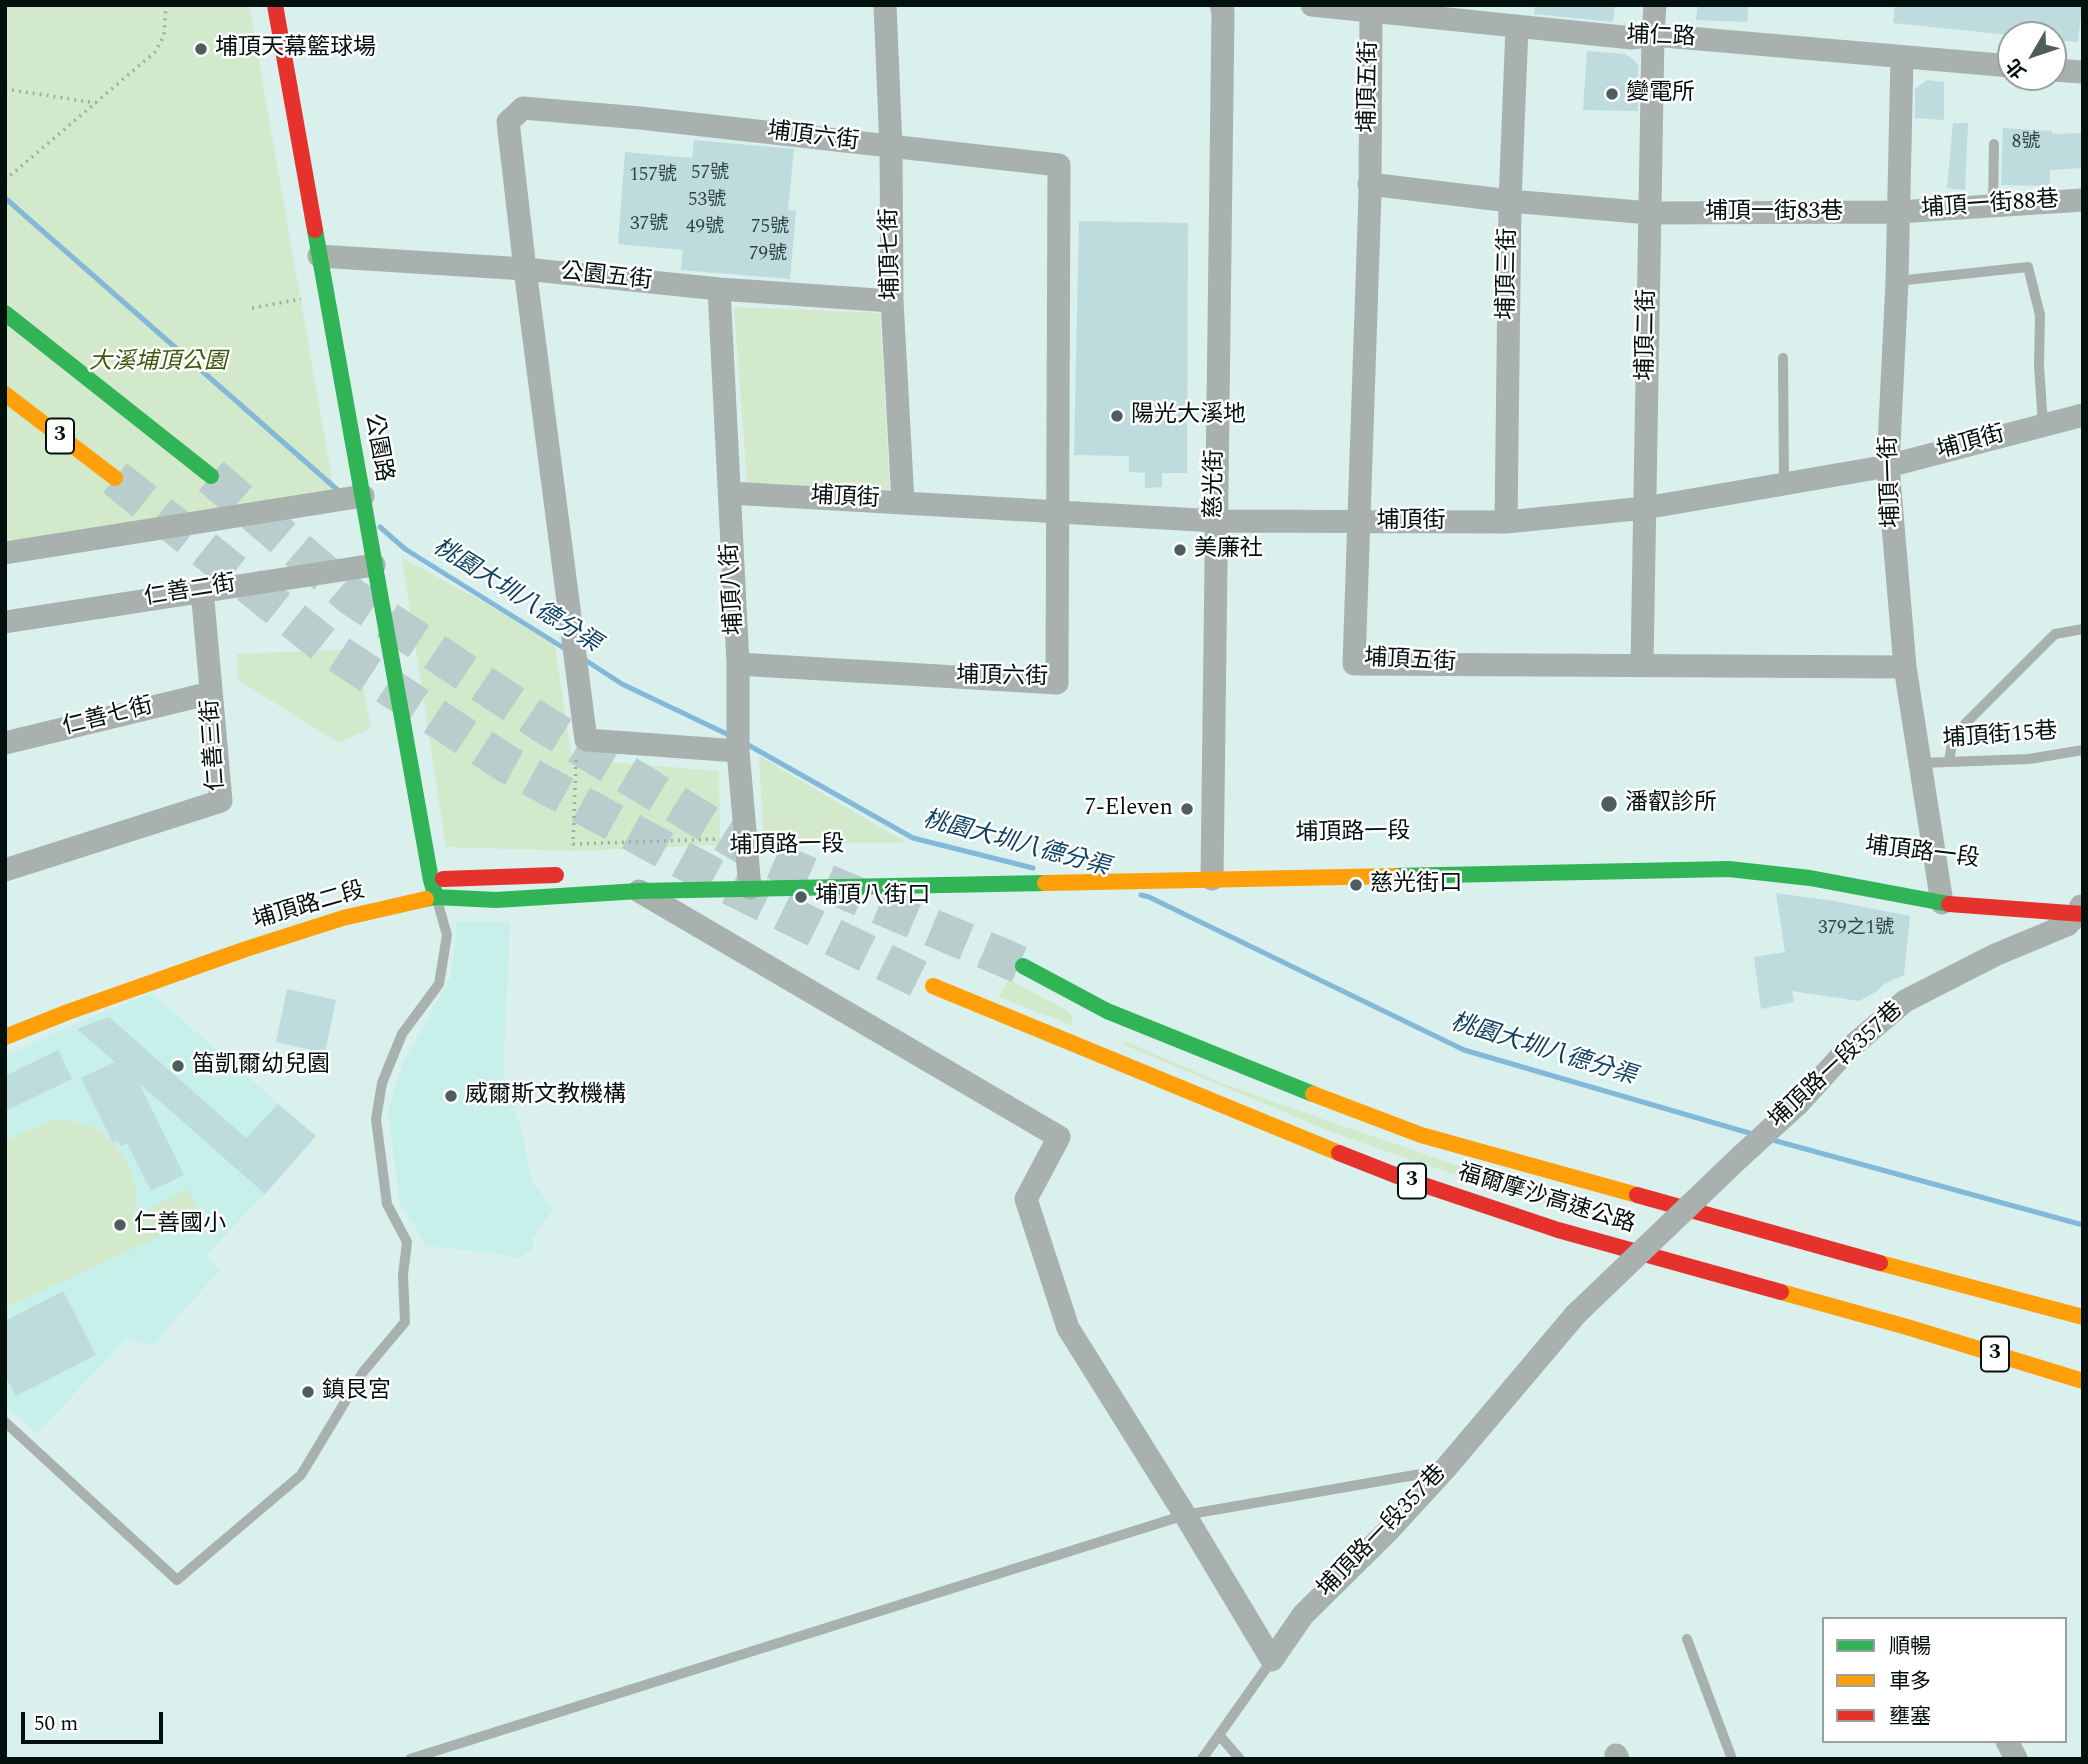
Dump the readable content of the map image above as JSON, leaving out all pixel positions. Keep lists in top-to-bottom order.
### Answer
{
  "streets": {
    "main road": [
      "3",
      "公園路",
      "埔頂路一段",
      "埔頂路二段",
      "福爾摩沙高速公路"
    ],
    "street": [
      "埔仁路",
      "埔頂五街",
      "埔頂六街",
      "埔頂一街88巷",
      "埔頂一街83巷",
      "埔頂七街",
      "埔頂三街",
      "公園五街",
      "埔頂二街",
      "埔頂街",
      "埔頂一街",
      "慈光街",
      "埔頂八街",
      "仁善二街",
      "仁善七街",
      "仁善三街",
      "埔頂路一段357巷"
    ],
    "lane": ["埔頂街15巷"]
  },
  "crossings": [
    ["埔仁路", "埔頂五街"],
    ["埔仁路", "埔頂三街"],
    ["埔仁路", "埔頂二街"],
    ["埔仁路", "埔頂一街"],
    ["埔頂五街", "埔頂一街83巷"],
    ["埔頂五街", "埔頂二街"],
    ["埔頂五街", "埔頂街"],
    ["埔頂五街", "埔頂一街"],
    ["埔頂六街", "埔頂七街"],
    ["埔頂六街", "公園五街"],
    ["埔頂六街", "埔頂街"],
    ["埔頂六街", "埔頂八街"],
    ["埔頂一街88巷", "埔頂一街83巷"],
    ["埔頂一街88巷", "埔頂一街"],
    ["埔頂一街83巷", "埔頂三街"],
    ["埔頂一街83巷", "埔頂二街"],
    ["埔頂一街83巷", "埔頂一街"],
    ["埔頂七街", "公園五街"],
    ["埔頂七街", "埔頂街"],
    ["埔頂三街", "埔頂街"],
    ["公園五街", "公園路"],
    ["公園五街", "埔頂八街"],
    ["埔頂二街", "埔頂街"],
    ["埔頂街", "埔頂一街"],
    ["埔頂街", "慈光街"],
    ["埔頂街", "埔頂八街"],
    ["公園路", "仁善二街"],
    ["公園路", "埔頂路二段"],
    ["埔頂一街", "埔頂街15巷"],
    ["埔頂一街", "埔頂路一段"],
    ["慈光街", "埔頂路一段"],
    ["埔頂八街", "埔頂路一段"],
    ["仁善二街", "仁善三街"],
    ["仁善七街", "仁善三街"],
    ["埔頂路一段", "埔頂路二段"],
    ["埔頂路一段", "埔頂路一段357巷"]
  ],
  "water": ["桃園大圳八德分渠"],
  "parks": ["大溪埔頂公園"],
  "places": [
    "埔頂天幕籃球場",
    "變電所",
    "陽光大溪地",
    "美廉社",
    "潘叡診所",
    "7-Eleven",
    "慈光街口",
    "埔頂八街口",
    "笛凱爾幼兒園",
    "威爾斯文教機構",
    "仁善國小",
    "鎮艮宮"
  ],
  "house_numbers": [
    "8號",
    "57號",
    "157號",
    "53號",
    "37號",
    "49號",
    "75號",
    "79號",
    "379之1號"
  ],
  "legend": ["順暢", "車多", "壅塞"],
  "scale_bar": "50 m",
  "north": "bottom left"
}
